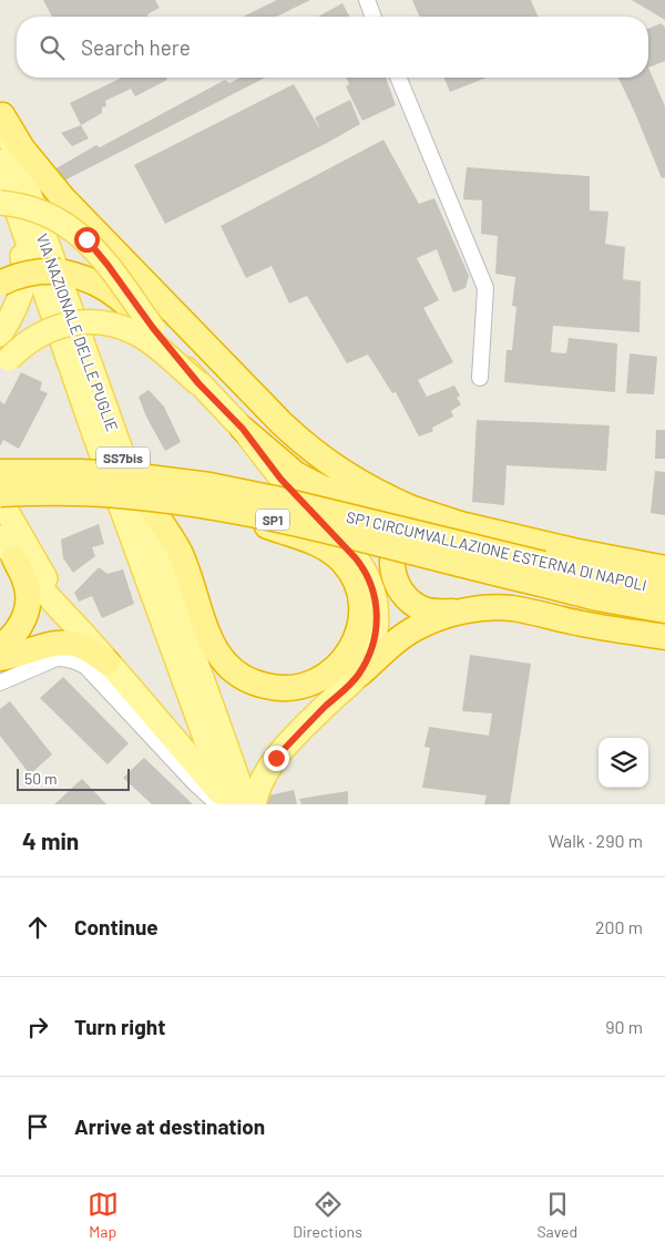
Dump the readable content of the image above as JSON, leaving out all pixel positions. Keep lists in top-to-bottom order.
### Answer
{
  "streets": {
    "highway": ["SP1", "SP1 CIRCUMVALLAZIONE ESTERNA DI NAPOLI"],
    "main road": ["VIA NAZIONALE DELLE PUGLIE", "SS7bis"]
  },
  "scale_bar": "50 m",
  "page": {
    "search": "Search here",
    "scale": "50 m",
    "heading": ["4 min", "Walk · 290 m"],
    "list": [
      ["Continue", "200 m"],
      ["Turn right", "90 m"],
      "Arrive at destination"
    ],
    "nav": ["Map", "Directions", "Saved"]
  }
}
